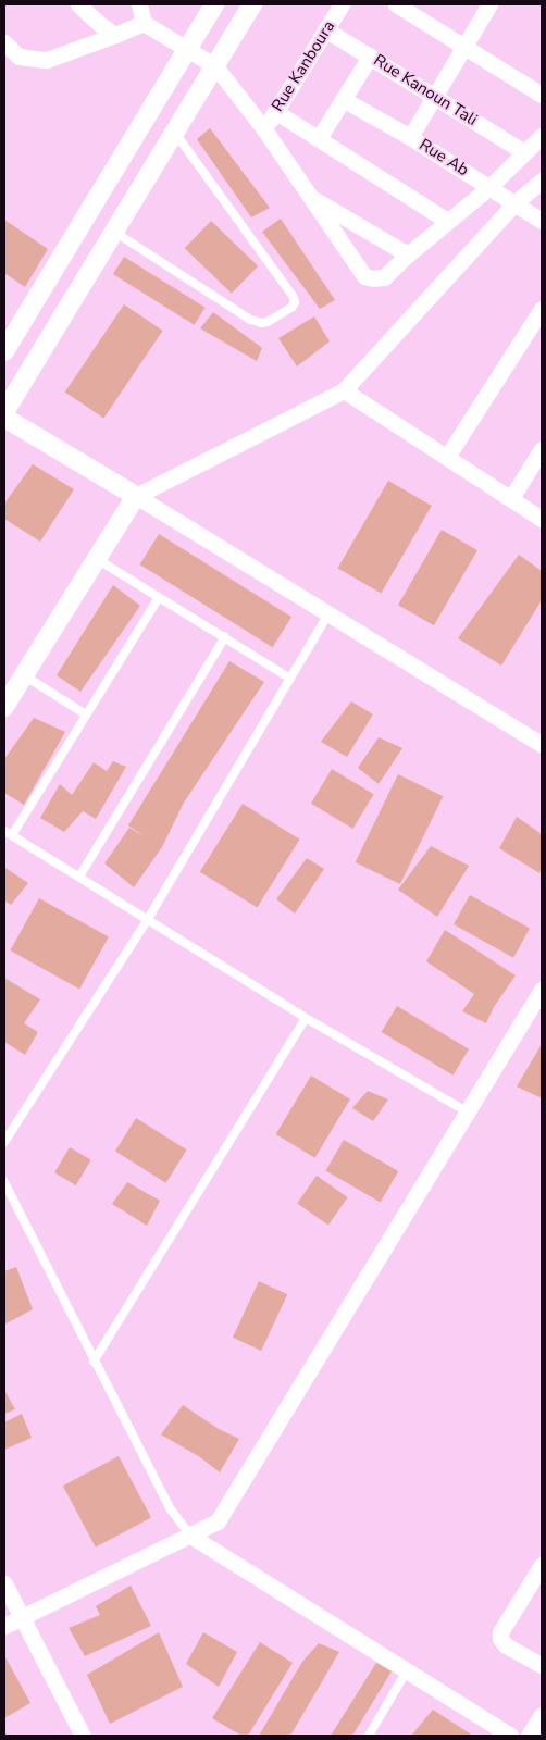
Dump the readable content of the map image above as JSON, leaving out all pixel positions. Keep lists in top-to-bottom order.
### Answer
{
  "streets": {
    "street": ["Rue Kanboura", "Rue Kanoun Tali", "Rue Ab"]
  },
  "crossings": [
    ["Rue Kanboura", "Rue Kanoun Tali"]
  ]
}
